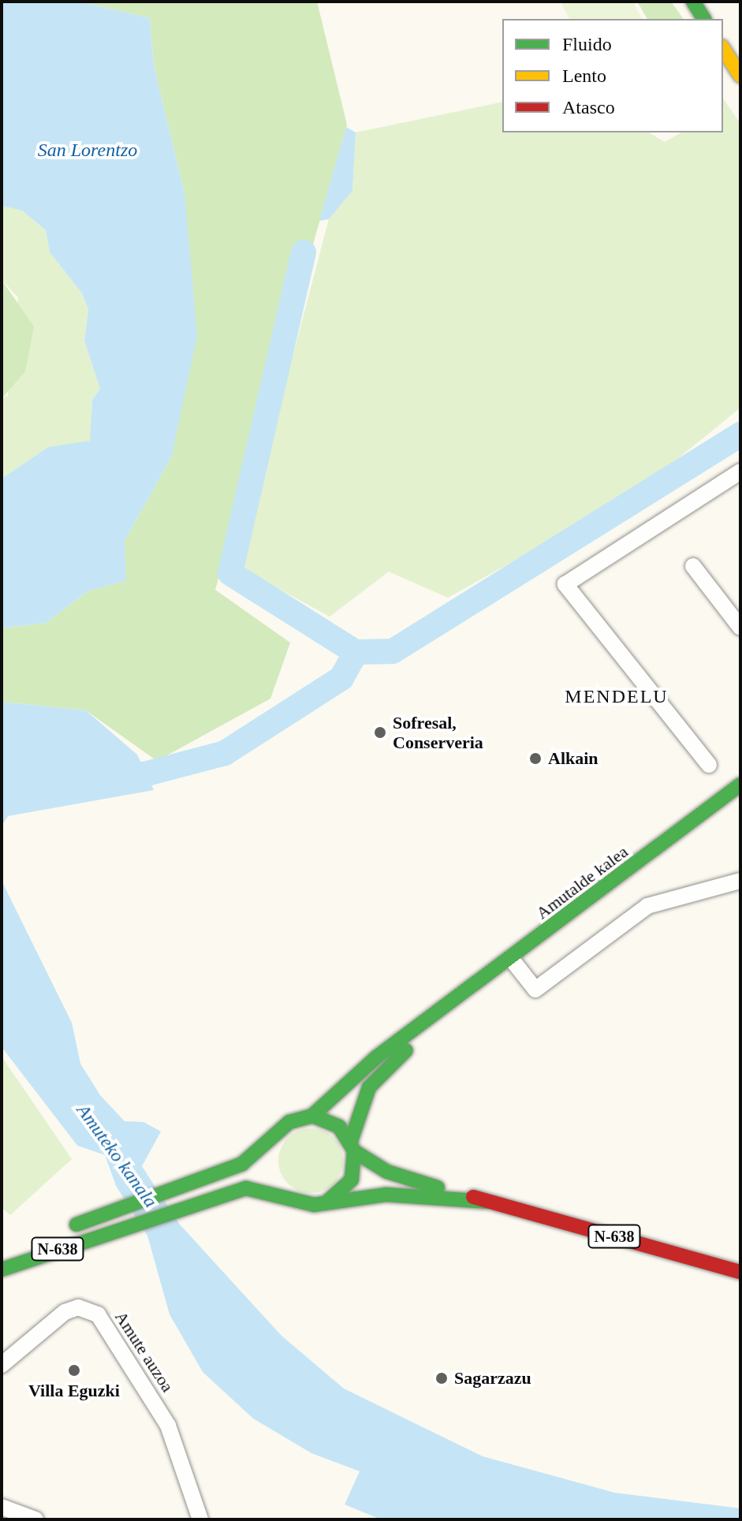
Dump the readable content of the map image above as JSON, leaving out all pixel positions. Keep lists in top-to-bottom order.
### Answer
{
  "streets": {
    "main road": ["Amutalde kalea", "N-638"],
    "street": ["Amute auzoa"]
  },
  "crossings": [
    ["Amutalde kalea", "N-638"]
  ],
  "districts": ["MENDELU"],
  "water": ["San Lorentzo", "Amuteko kanala"],
  "places": [
    "Sofresal, Conserveria",
    "Alkain",
    "Villa Eguzki",
    "Sagarzazu"
  ],
  "legend": ["Fluido", "Lento", "Atasco"]
}
